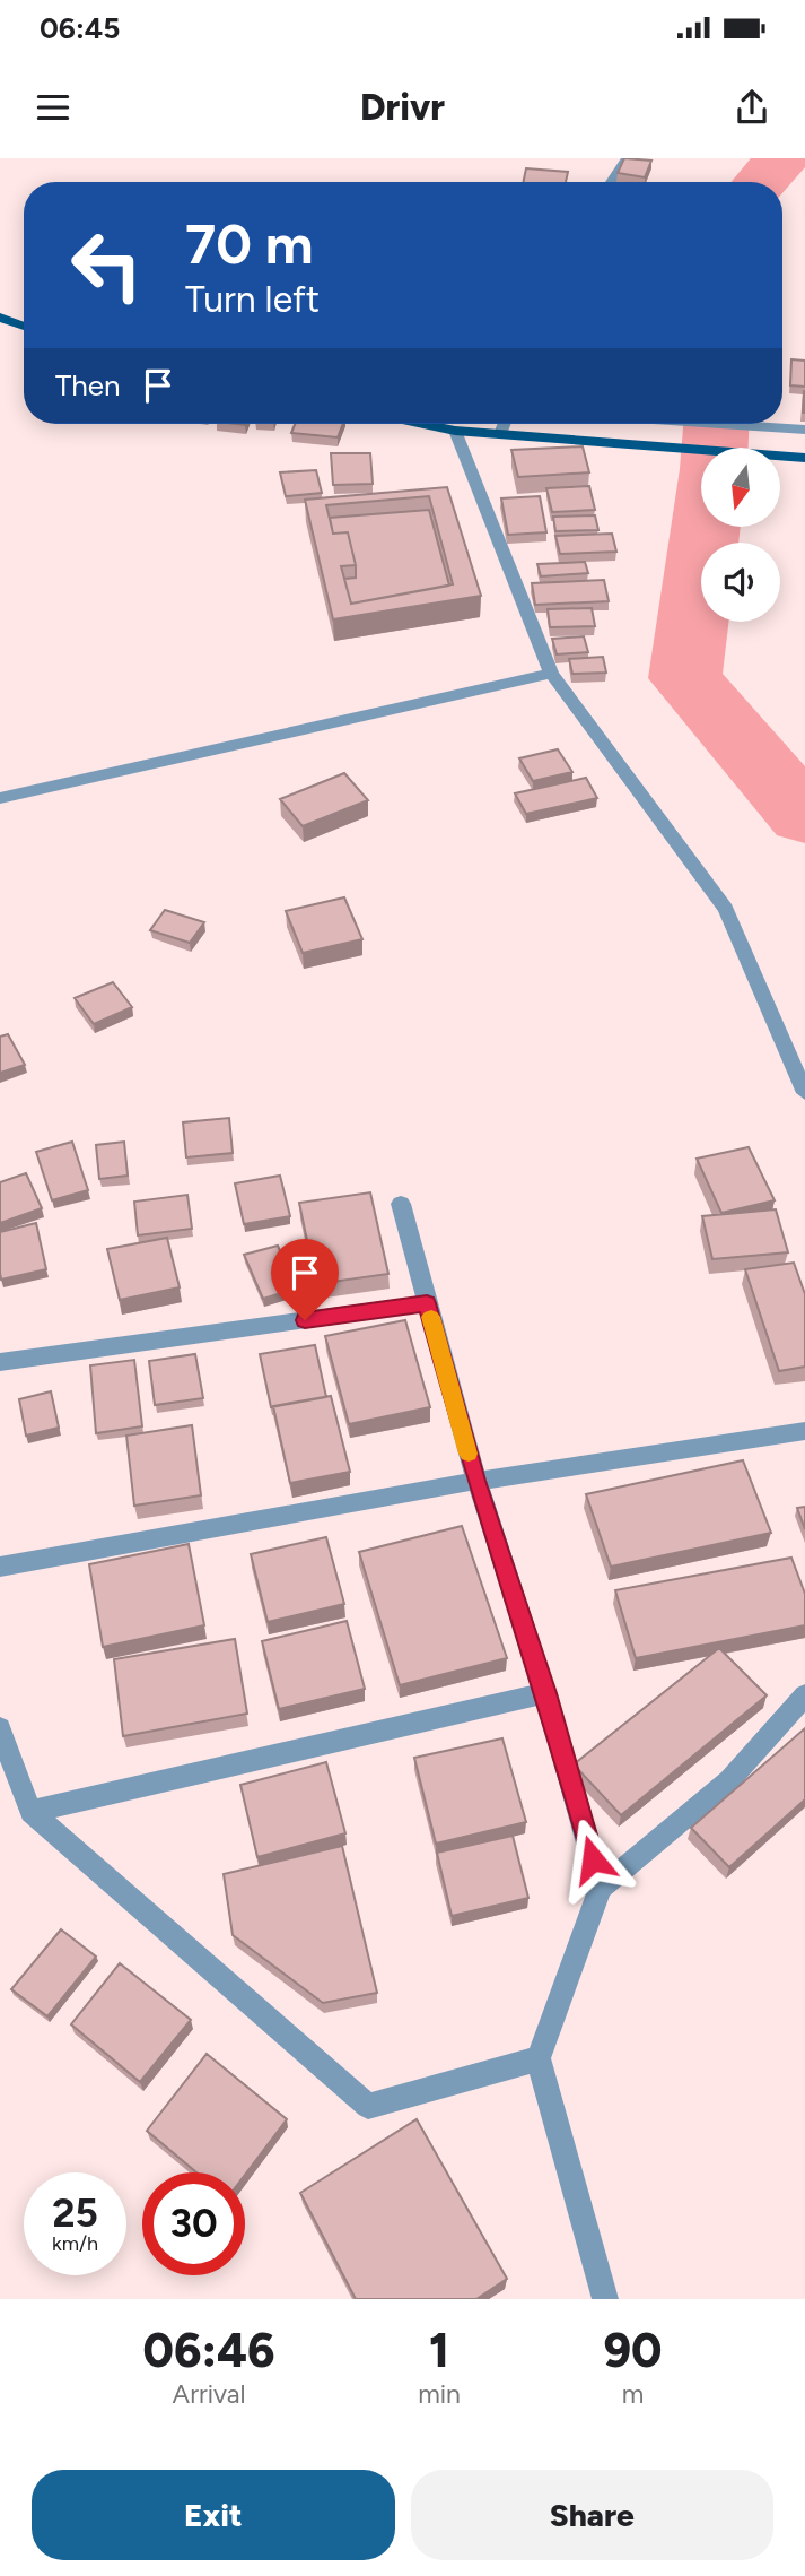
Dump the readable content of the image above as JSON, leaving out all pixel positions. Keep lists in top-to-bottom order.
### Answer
{
  "north": "bottom",
  "page": {
    "status": "06:45",
    "header": "Drivr",
    "turn": ["70 m", "Turn left"],
    "then": "Then",
    "speed": "25 km/h",
    "limit": "30",
    "eta": [
      "06:46",
      "Arrival",
      "1",
      "min",
      "90",
      "m"
    ],
    "buttons": ["Exit", "Share"]
  }
}
